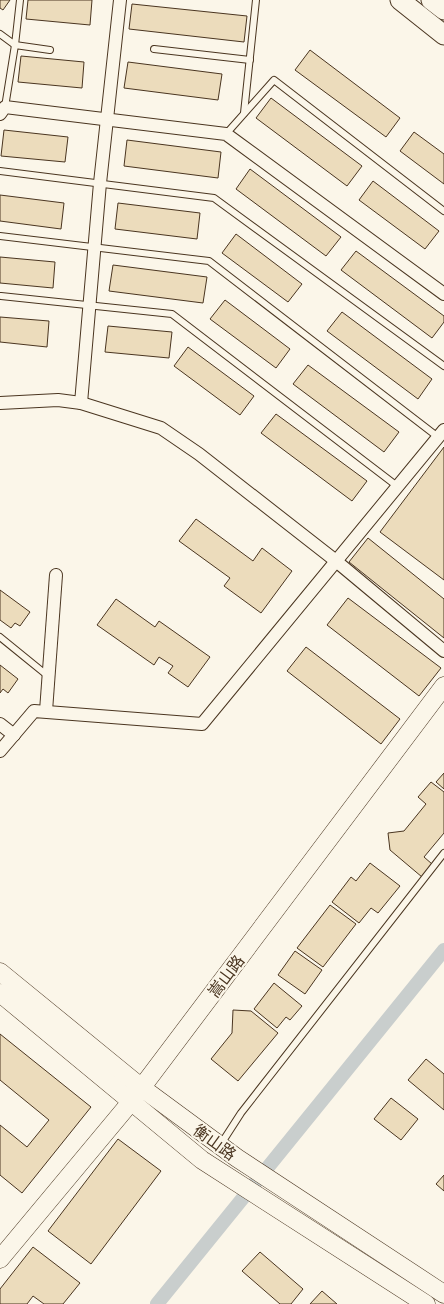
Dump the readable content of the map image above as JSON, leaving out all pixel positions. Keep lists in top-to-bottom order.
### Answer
{
  "streets": {
    "street": ["嵩山路", "衡山路"]
  },
  "crossings": [
    ["嵩山路", "衡山路"]
  ]
}
